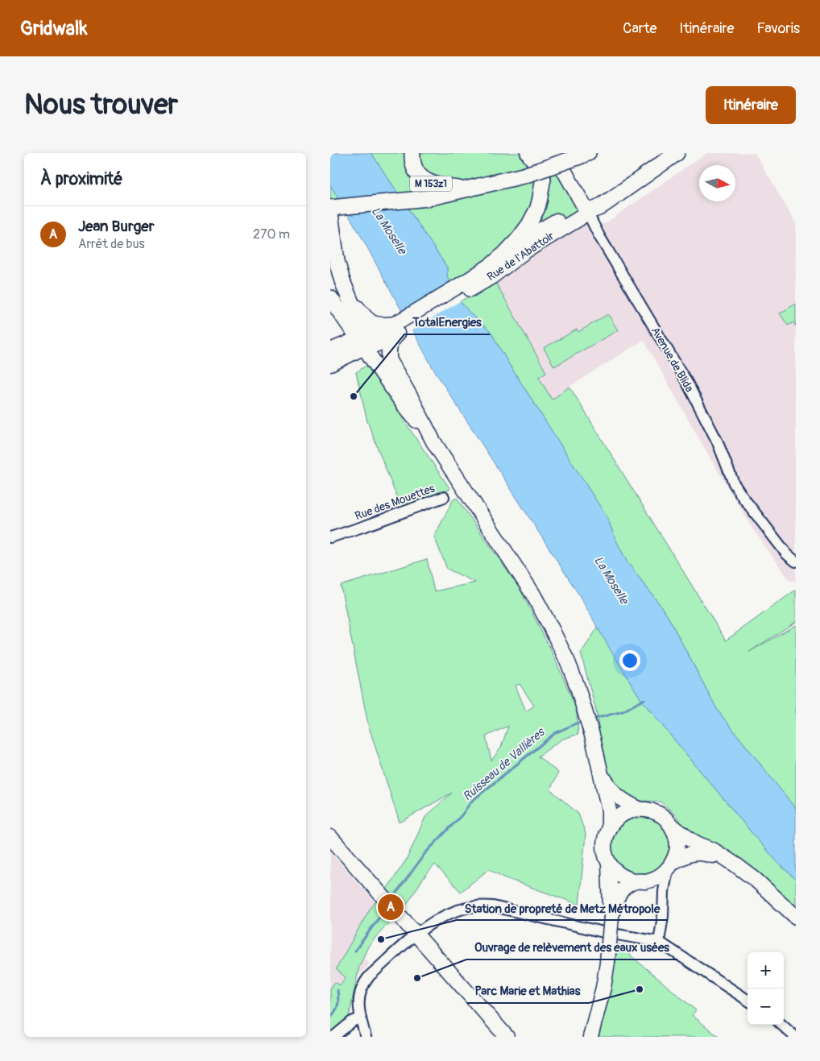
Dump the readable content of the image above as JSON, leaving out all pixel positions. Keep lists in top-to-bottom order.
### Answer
{
  "streets": {
    "main road": ["M 153z1", "Rue de l'Abattoir", "Avenue de Blida"],
    "street": ["Rue des Mouettes"]
  },
  "crossings": [
    ["Rue de l'Abattoir", "Avenue de Blida"]
  ],
  "water": ["La Moselle", "Ruisseau de Vallières"],
  "places": [
    "TotalEnergies",
    "Station de propreté de Metz Métropole",
    "Ouvrage de relèvement des eaux usées",
    "Parc Marie et Mathias"
  ],
  "north": "right",
  "page": {
    "header": "Gridwalk",
    "nav": ["Carte", "Itinéraire", "Favoris"],
    "buttons": "Itinéraire",
    "title": "Nous trouver",
    "heading": "À proximité",
    "list": [
      {
        "mark": "A",
        "name": "Jean Burger",
        "note": "Arrêt de bus",
        "value": "270 m"
      }
    ],
    "pins": "A",
    "map_buttons": ["+", "−"]
  }
}
